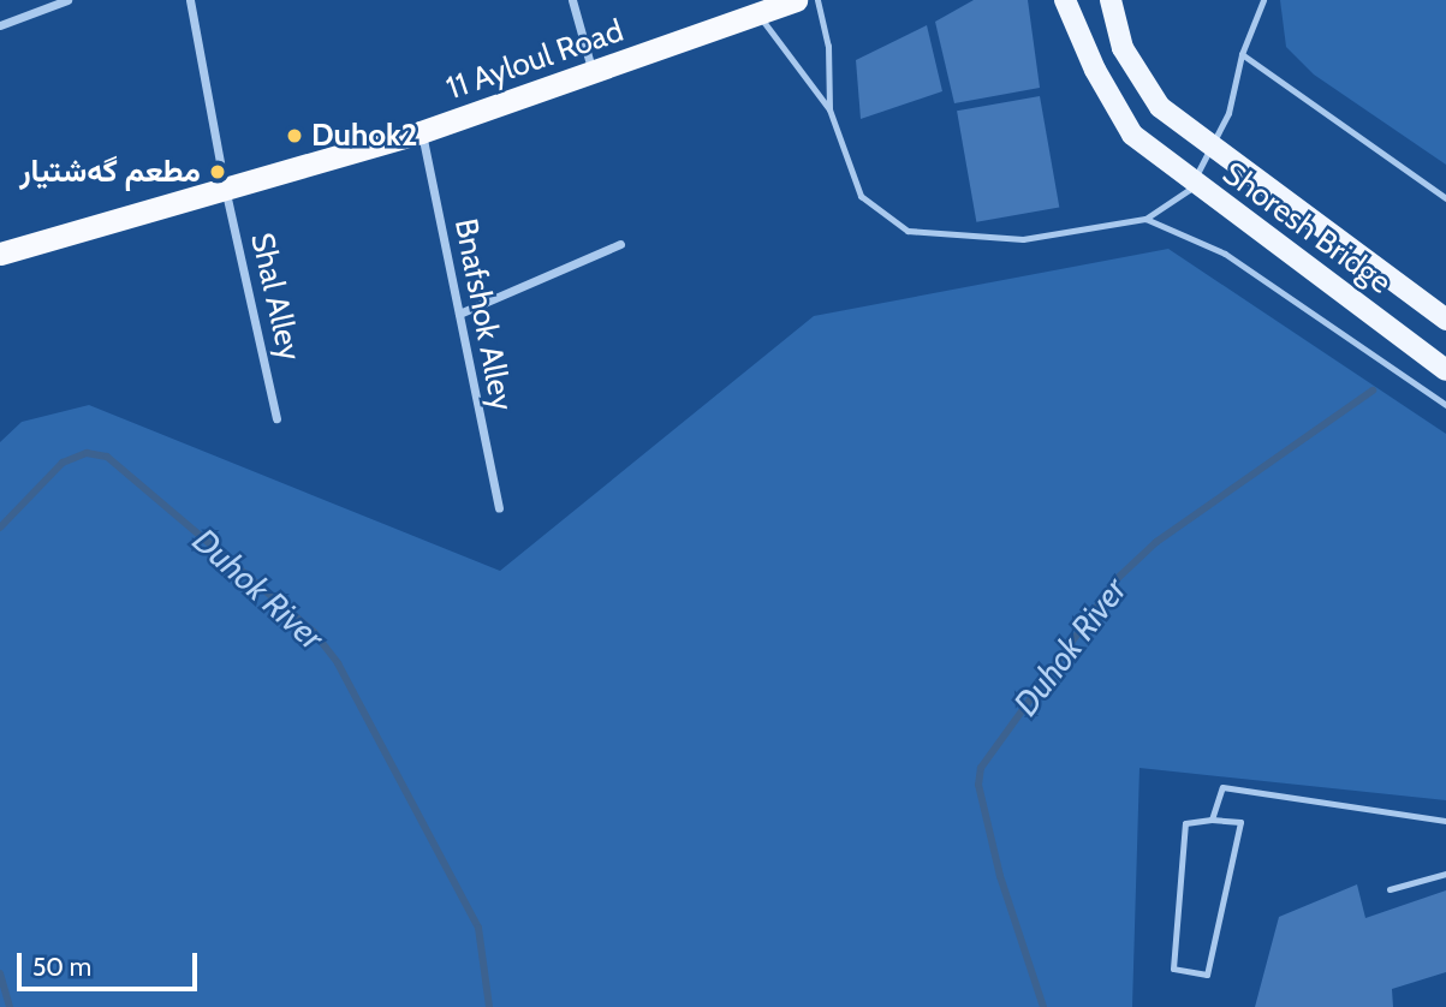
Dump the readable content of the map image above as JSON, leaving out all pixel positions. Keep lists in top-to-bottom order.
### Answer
{
  "streets": {
    "highway": ["11 Ayloul Road"],
    "main road": ["Shoresh Bridge"],
    "street": ["Shal Alley", "Bnafshok Alley"]
  },
  "crossings": [
    ["11 Ayloul Road", "Shal Alley"],
    ["11 Ayloul Road", "Bnafshok Alley"]
  ],
  "water": ["Duhok River"],
  "places": ["Duhok2", "مطعم گەشتیار"],
  "scale_bar": "50 m"
}
